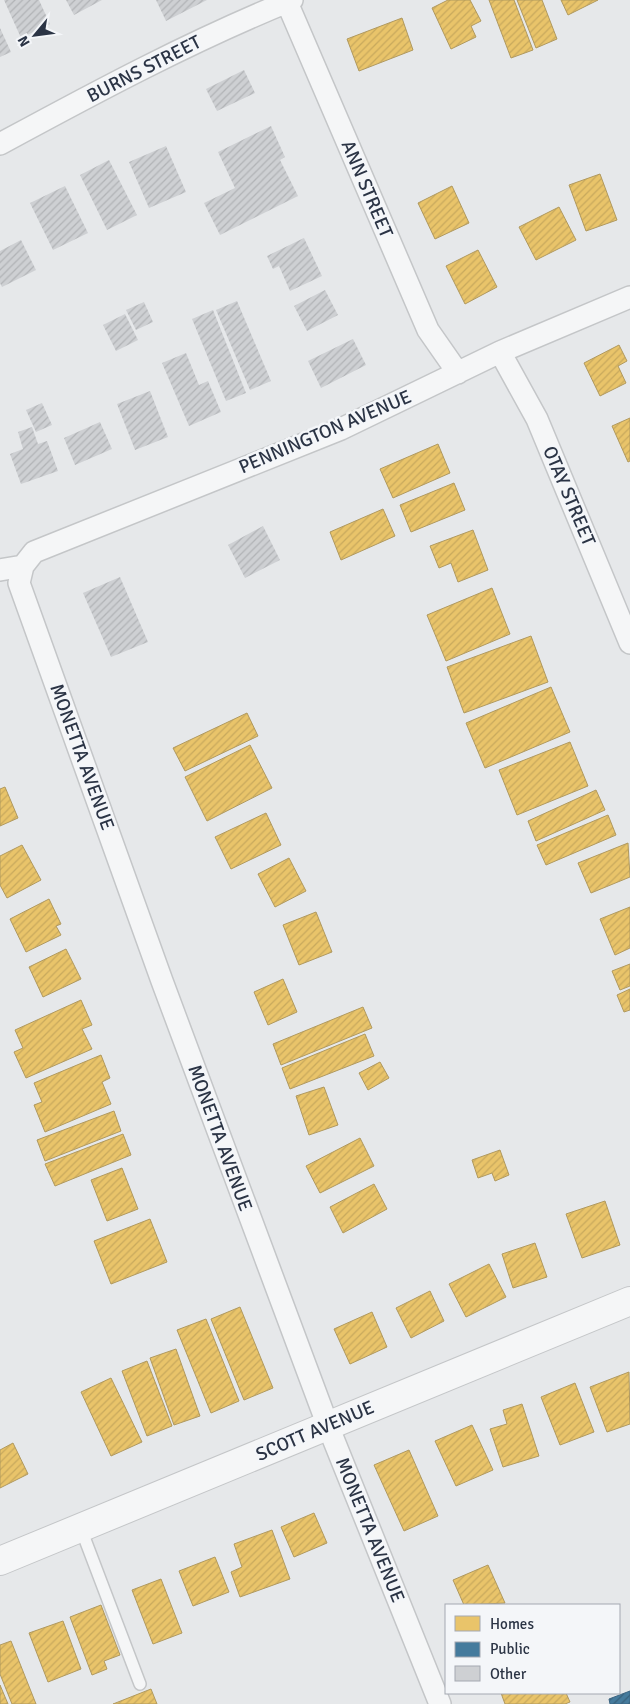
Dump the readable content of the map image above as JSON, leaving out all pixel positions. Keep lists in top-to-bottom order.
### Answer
{
  "streets": {
    "street": [
      "BURNS STREET",
      "ANN STREET",
      "PENNINGTON AVENUE",
      "OTAY STREET",
      "MONETTA AVENUE",
      "SCOTT AVENUE"
    ]
  },
  "crossings": [
    ["BURNS STREET", "ANN STREET"],
    ["ANN STREET", "PENNINGTON AVENUE"],
    ["PENNINGTON AVENUE", "OTAY STREET"],
    ["PENNINGTON AVENUE", "MONETTA AVENUE"],
    ["MONETTA AVENUE", "SCOTT AVENUE"]
  ],
  "legend": ["Homes", "Public", "Other"],
  "north": "bottom left"
}
